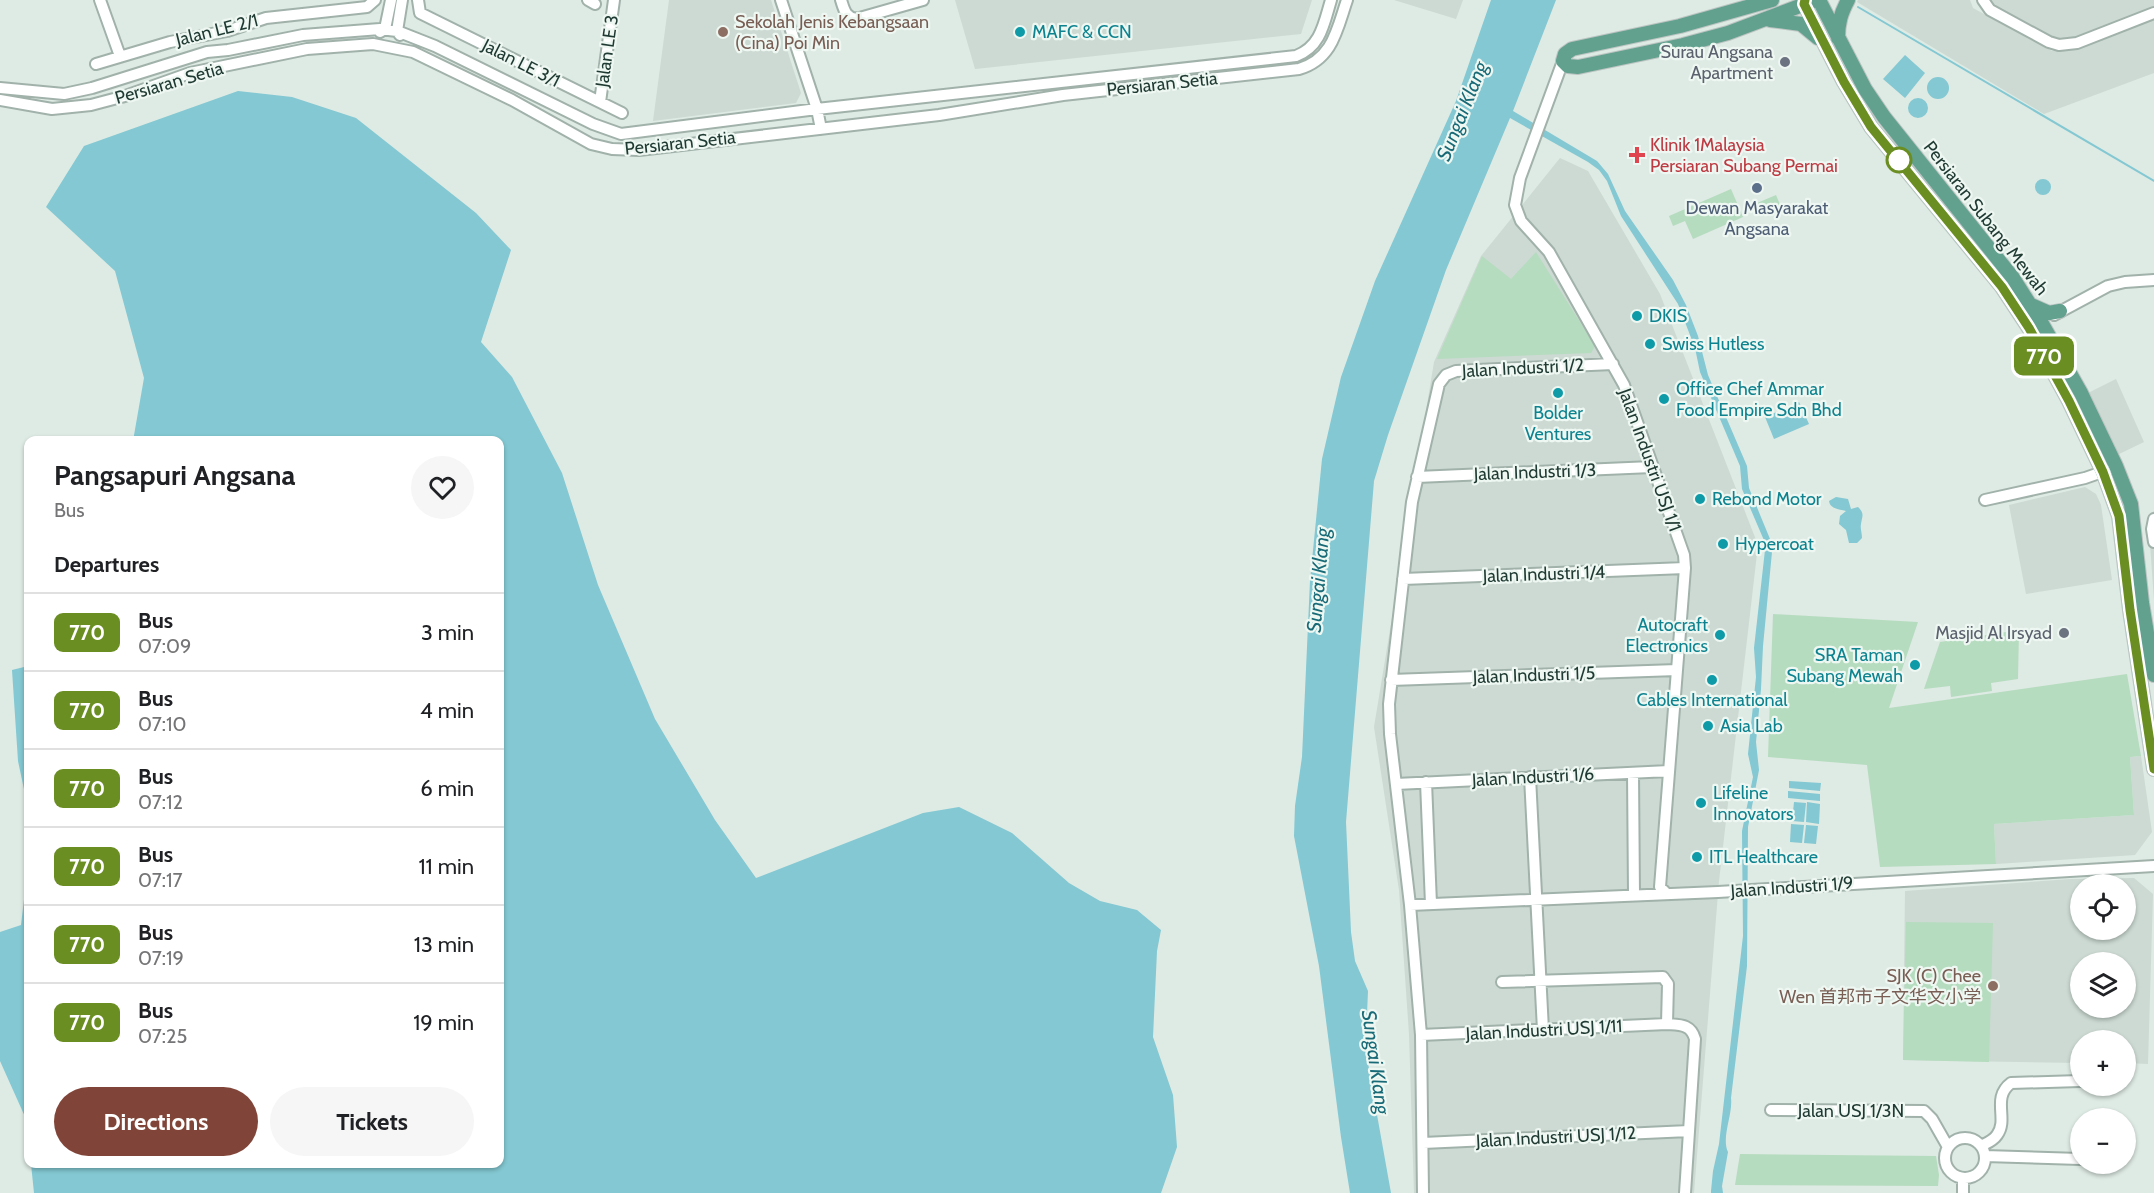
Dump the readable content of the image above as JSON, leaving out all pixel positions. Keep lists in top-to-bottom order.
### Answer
{
  "streets": {
    "main road": ["Persiaran Subang Mewah"],
    "street": [
      "Jalan LE 2/1",
      "Jalan LE 3",
      "Jalan LE 3/1",
      "Persiaran Setia",
      "Jalan Industri 1/2",
      "Jalan Industri USJ 1/1",
      "Jalan Industri 1/3",
      "Jalan Industri 1/4",
      "Jalan Industri 1/5",
      "Jalan Industri 1/6",
      "Jalan Industri 1/9",
      "Jalan Industri USJ 1/11",
      "Jalan USJ 1/3N",
      "Jalan Industri USJ 1/12"
    ]
  },
  "crossings": [
    ["Jalan LE 3", "Jalan LE 3/1"],
    ["Jalan Industri 1/2", "Jalan Industri USJ 1/1"],
    ["Jalan Industri 1/2", "Jalan Industri 1/3"],
    ["Jalan Industri USJ 1/1", "Jalan Industri 1/3"],
    ["Jalan Industri USJ 1/1", "Jalan Industri 1/4"],
    ["Jalan Industri USJ 1/1", "Jalan Industri 1/5"],
    ["Jalan Industri USJ 1/1", "Jalan Industri 1/6"],
    ["Jalan Industri USJ 1/1", "Jalan Industri 1/9"]
  ],
  "water": ["Sungai Klang"],
  "places": {
    "other": [
      "Sekolah Jenis Kebangsaan (Cina) Poi Min",
      "MAFC & CCN",
      "Surau Angsana Apartment",
      "Dewan Masyarakat Angsana",
      "DKIS",
      "Swiss Hutless",
      "Bolder Ventures",
      "Office Chef Ammar Food Empire Sdn Bhd",
      "Rebond Motor",
      "Hypercoat",
      "Masjid Al Irsyad",
      "Autocraft Electronics",
      "SRA Taman Subang Mewah",
      "Cables International",
      "Asia Lab",
      "Lifeline Innovators",
      "ITL Healthcare",
      "SJK (C) Chee Wen 首邦市子文华文小学"
    ],
    "health": ["Klinik 1Malaysia Persiaran Subang Permai"]
  },
  "lines": ["bus line 770"],
  "page": {
    "on_map": "770",
    "heading": [
      ["Pangsapuri Angsana", "Bus"],
      "Departures"
    ],
    "list": [
      {
        "mark": "770",
        "name": "Bus",
        "note": "07:09",
        "value": "3 min"
      },
      {
        "mark": "770",
        "name": "Bus",
        "note": "07:10",
        "value": "4 min"
      },
      {
        "mark": "770",
        "name": "Bus",
        "note": "07:12",
        "value": "6 min"
      },
      {
        "mark": "770",
        "name": "Bus",
        "note": "07:17",
        "value": "11 min"
      },
      {
        "mark": "770",
        "name": "Bus",
        "note": "07:19",
        "value": "13 min"
      },
      {
        "mark": "770",
        "name": "Bus",
        "note": "07:25",
        "value": "19 min"
      }
    ],
    "map_buttons": ["+", "−"],
    "buttons": ["Directions", "Tickets"]
  }
}
